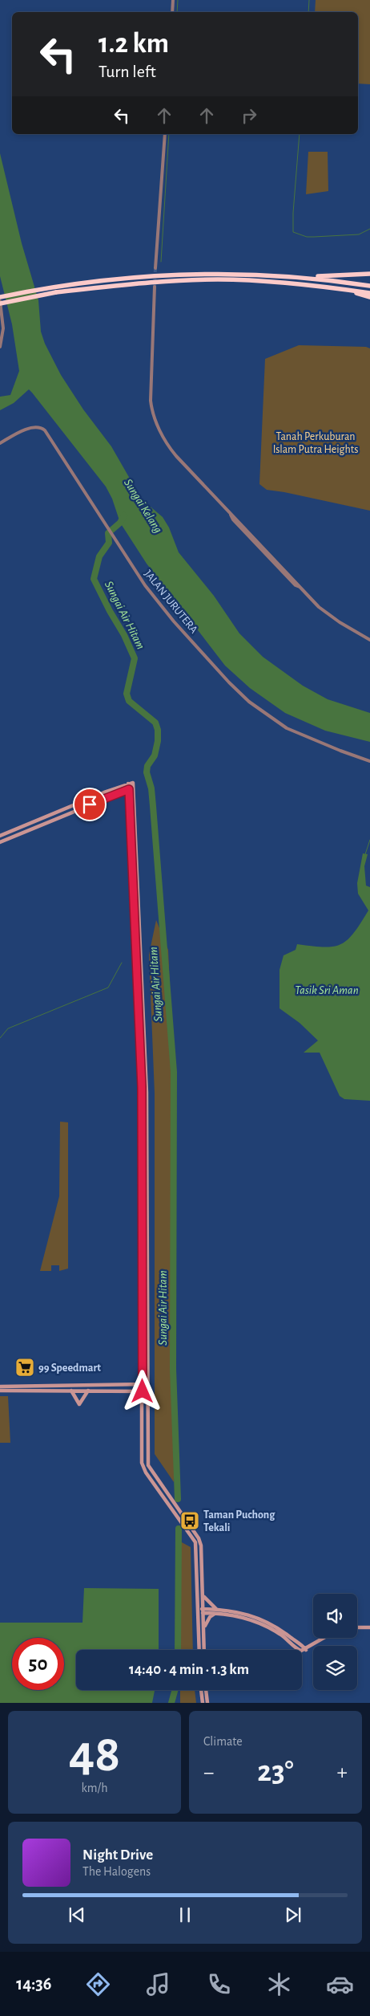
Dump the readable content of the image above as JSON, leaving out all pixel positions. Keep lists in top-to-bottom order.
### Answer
{
  "streets": {
    "street": ["JALAN JURUTERA"]
  },
  "water": ["Sungai Kelang", "Sungai Air Hitam", "Tasik Sri Aman"],
  "parks": ["Tanah Perkuburan Islam Putra Heights"],
  "places": {
    "supermarket": ["99 Speedmart"],
    "bus stop": ["Taman Puchong Tekali"]
  },
  "page": {
    "turn": ["1.2 km", "Turn left"],
    "limit": "50",
    "trip": "14:40 · 4 min · 1.3 km",
    "tile": [
      ["48", "km/h"],
      "Climate"
    ],
    "heat": ["−", "23°", "+"],
    "song": ["Night Drive", "The Halogens"],
    "tabs": "14:36"
  }
}
